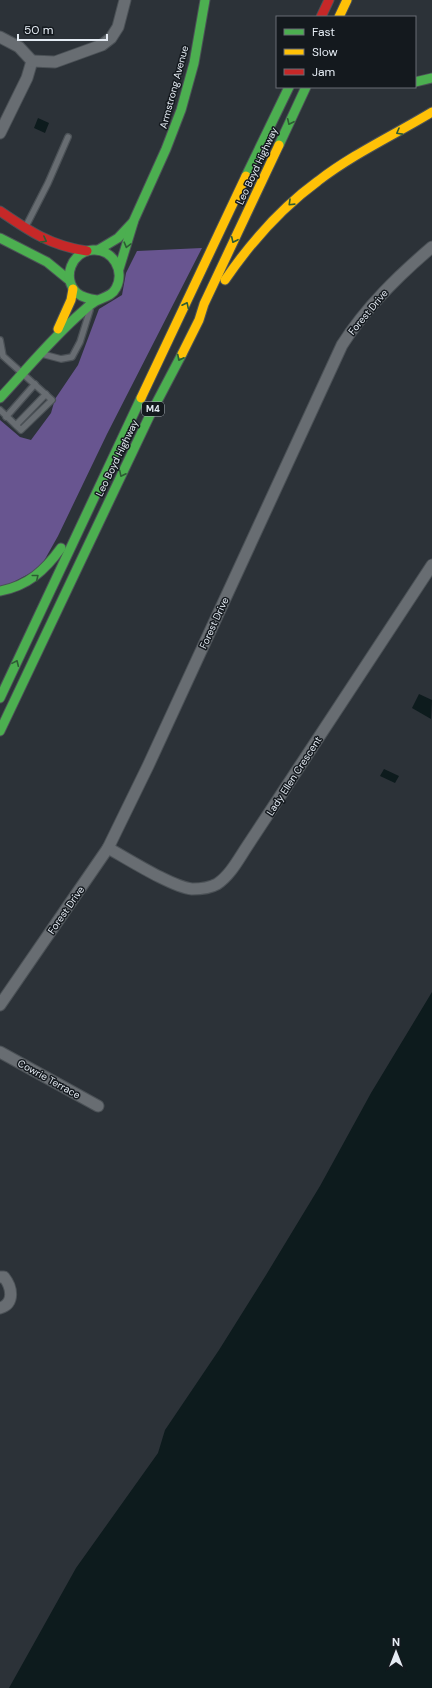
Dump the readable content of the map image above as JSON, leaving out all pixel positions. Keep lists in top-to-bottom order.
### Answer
{
  "streets": {
    "main road": ["Armstrong Avenue", "Leo Boyd Highway", "M4"],
    "street": ["Forest Drive", "Lady Ellen Crescent", "Cowrie Terrace"]
  },
  "crossings": [
    ["Forest Drive", "Lady Ellen Crescent"]
  ],
  "legend": ["Fast", "Slow", "Jam"],
  "scale_bar": "50 m",
  "north": "top"
}
